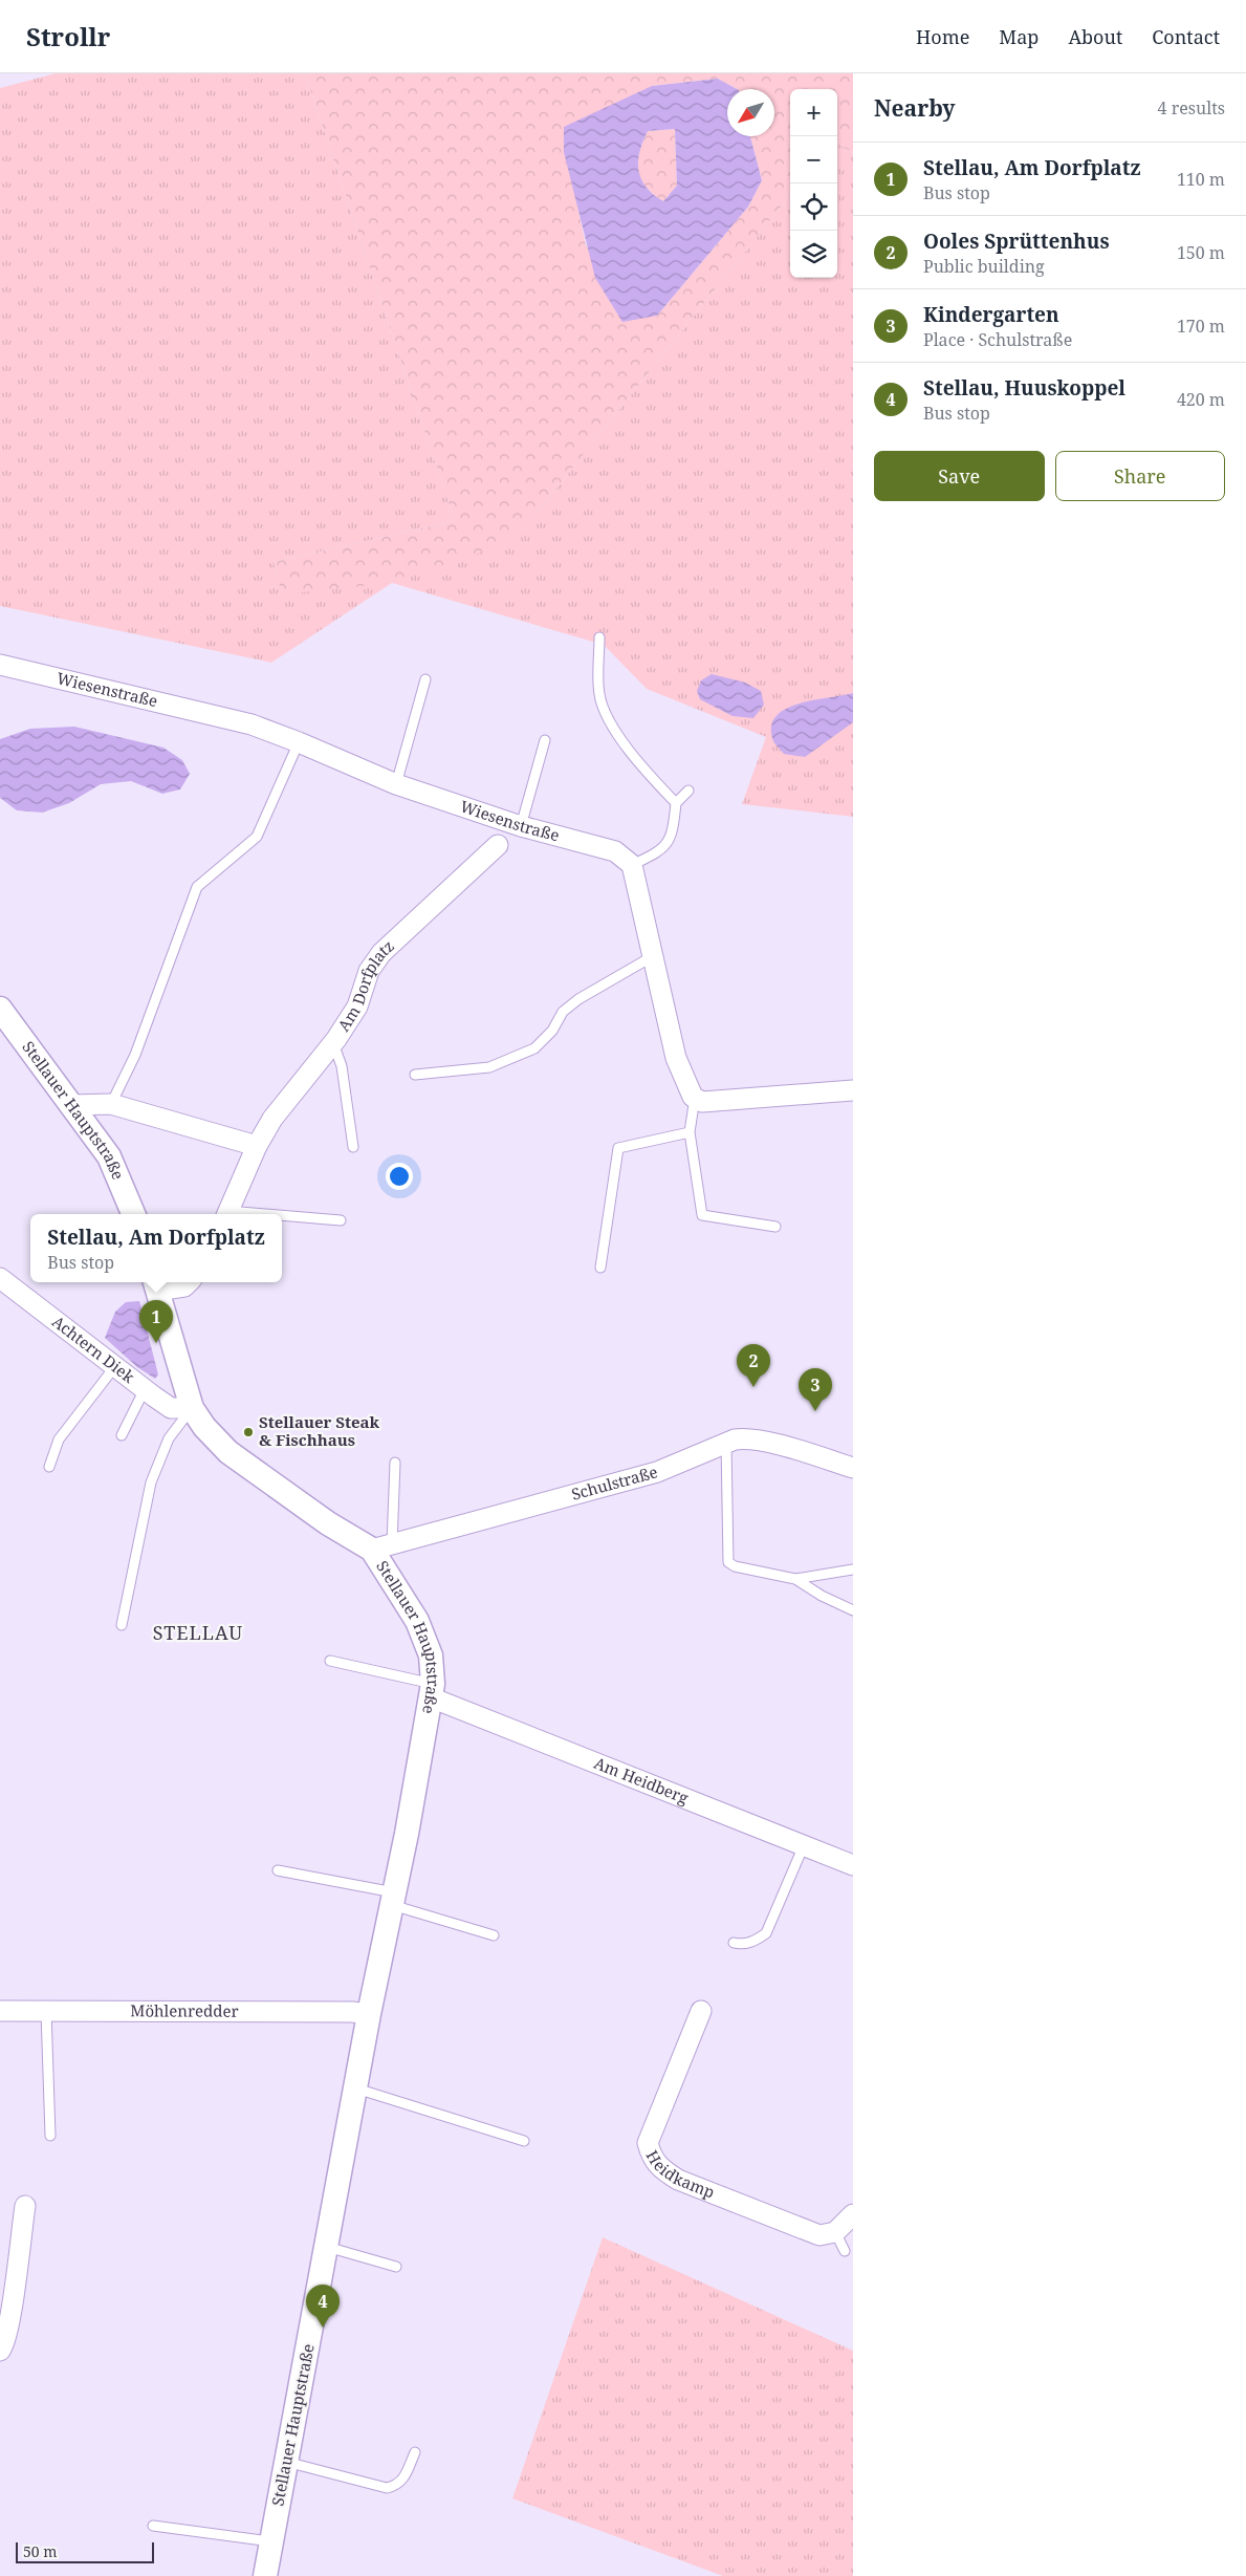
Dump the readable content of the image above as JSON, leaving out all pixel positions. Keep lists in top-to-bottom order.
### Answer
{
  "streets": {
    "street": [
      "Wiesenstraße",
      "Am Dorfplatz",
      "Stellauer Hauptstraße",
      "Achtern Diek",
      "Schulstraße",
      "Am Heidberg",
      "Möhlenredder",
      "Heidkamp"
    ]
  },
  "crossings": [
    ["Stellauer Hauptstraße", "Achtern Diek"],
    ["Stellauer Hauptstraße", "Schulstraße"],
    ["Stellauer Hauptstraße", "Am Heidberg"],
    ["Stellauer Hauptstraße", "Möhlenredder"]
  ],
  "districts": ["STELLAU"],
  "places": ["Stellauer Steak & Fischhaus"],
  "scale_bar": "50 m",
  "north": "bottom left",
  "page": {
    "header": "Strollr",
    "nav": [
      "Home",
      "Map",
      "About",
      "Contact"
    ],
    "heading": ["Nearby", "4 results"],
    "map_buttons": ["+", "−"],
    "list": [
      {
        "mark": "1",
        "name": "Stellau, Am Dorfplatz",
        "note": "Bus stop",
        "value": "110 m"
      },
      {
        "mark": "2",
        "name": "Ooles Sprüttenhus",
        "note": "Public building",
        "value": "150 m"
      },
      {
        "mark": "3",
        "name": "Kindergarten",
        "note": "Place · Schulstraße",
        "value": "170 m"
      },
      {
        "mark": "4",
        "name": "Stellau, Huuskoppel",
        "note": "Bus stop",
        "value": "420 m"
      }
    ],
    "buttons": ["Save", "Share"],
    "popup": ["Stellau, Am Dorfplatz", "Bus stop"],
    "pins": [
      "1",
      "2",
      "3",
      "4"
    ],
    "scale": "50 m"
  }
}
